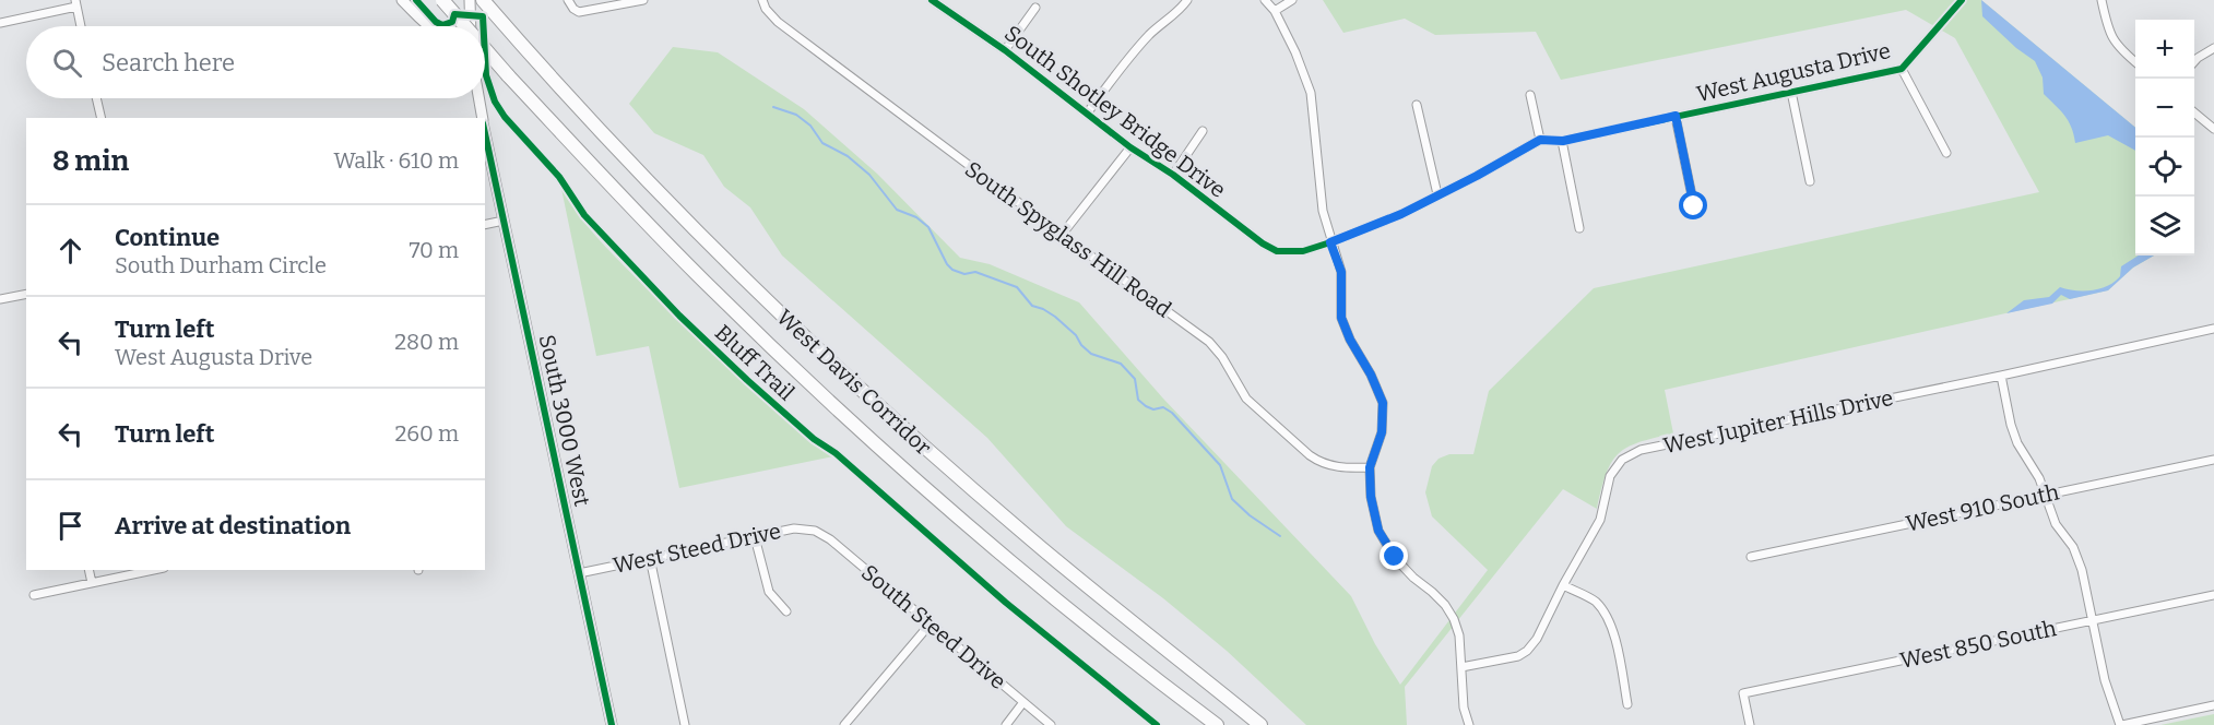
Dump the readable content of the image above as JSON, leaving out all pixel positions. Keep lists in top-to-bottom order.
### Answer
{
  "streets": {
    "highway": ["West Davis Corridor"],
    "main road": ["South 3000 West"],
    "street": [
      "West Augusta Drive",
      "South Shotley Bridge Drive",
      "South Spyglass Hill Road",
      "West Jupiter Hills Drive",
      "West 910 South",
      "West Steed Drive",
      "South Steed Drive",
      "West 850 South"
    ],
    "cycle path": ["Bluff Trail"]
  },
  "crossings": [
    ["South 3000 West", "West Steed Drive"],
    ["West Steed Drive", "South Steed Drive"]
  ],
  "page": {
    "map_buttons": ["+", "−"],
    "search": "Search here",
    "heading": ["8 min", "Walk · 610 m"],
    "list": [
      ["Continue", "South Durham Circle", "70 m"],
      ["Turn left", "West Augusta Drive", "280 m"],
      ["Turn left", "260 m"],
      "Arrive at destination"
    ]
  }
}
